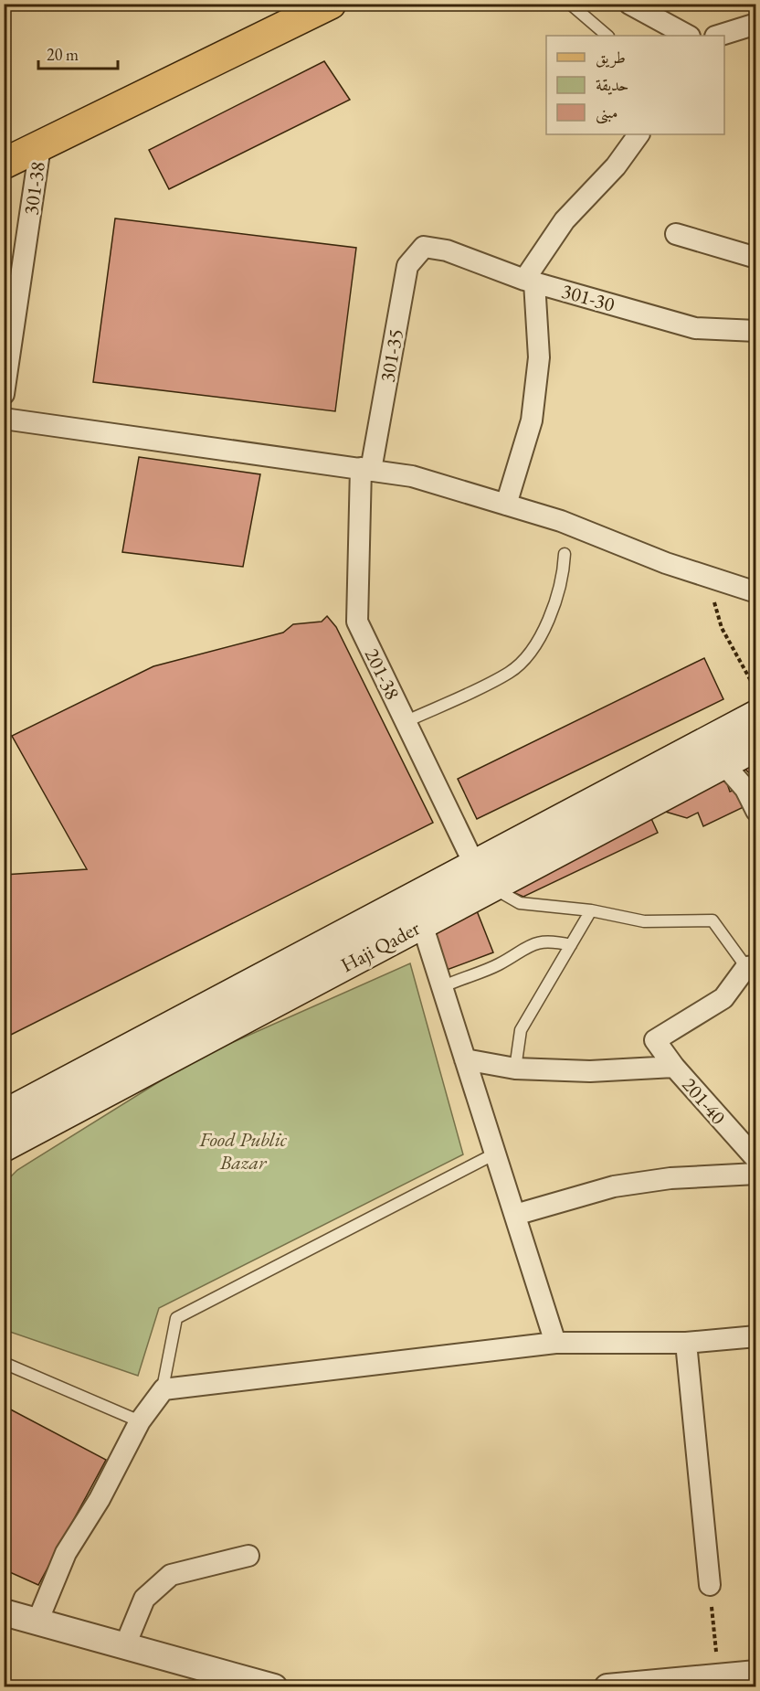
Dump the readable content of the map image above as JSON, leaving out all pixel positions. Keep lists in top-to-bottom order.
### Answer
{
  "streets": {
    "main road": ["Haji Qader"],
    "street": [
      "301-38",
      "301-30",
      "301-35",
      "201-38",
      "201-40"
    ]
  },
  "crossings": [
    ["301-30", "301-35"],
    ["301-35", "201-38"],
    ["201-38", "Haji Qader"]
  ],
  "parks": ["Food Public Bazar"],
  "legend": ["طريق", "حديقة", "مبنى"],
  "scale_bar": "20 m"
}
